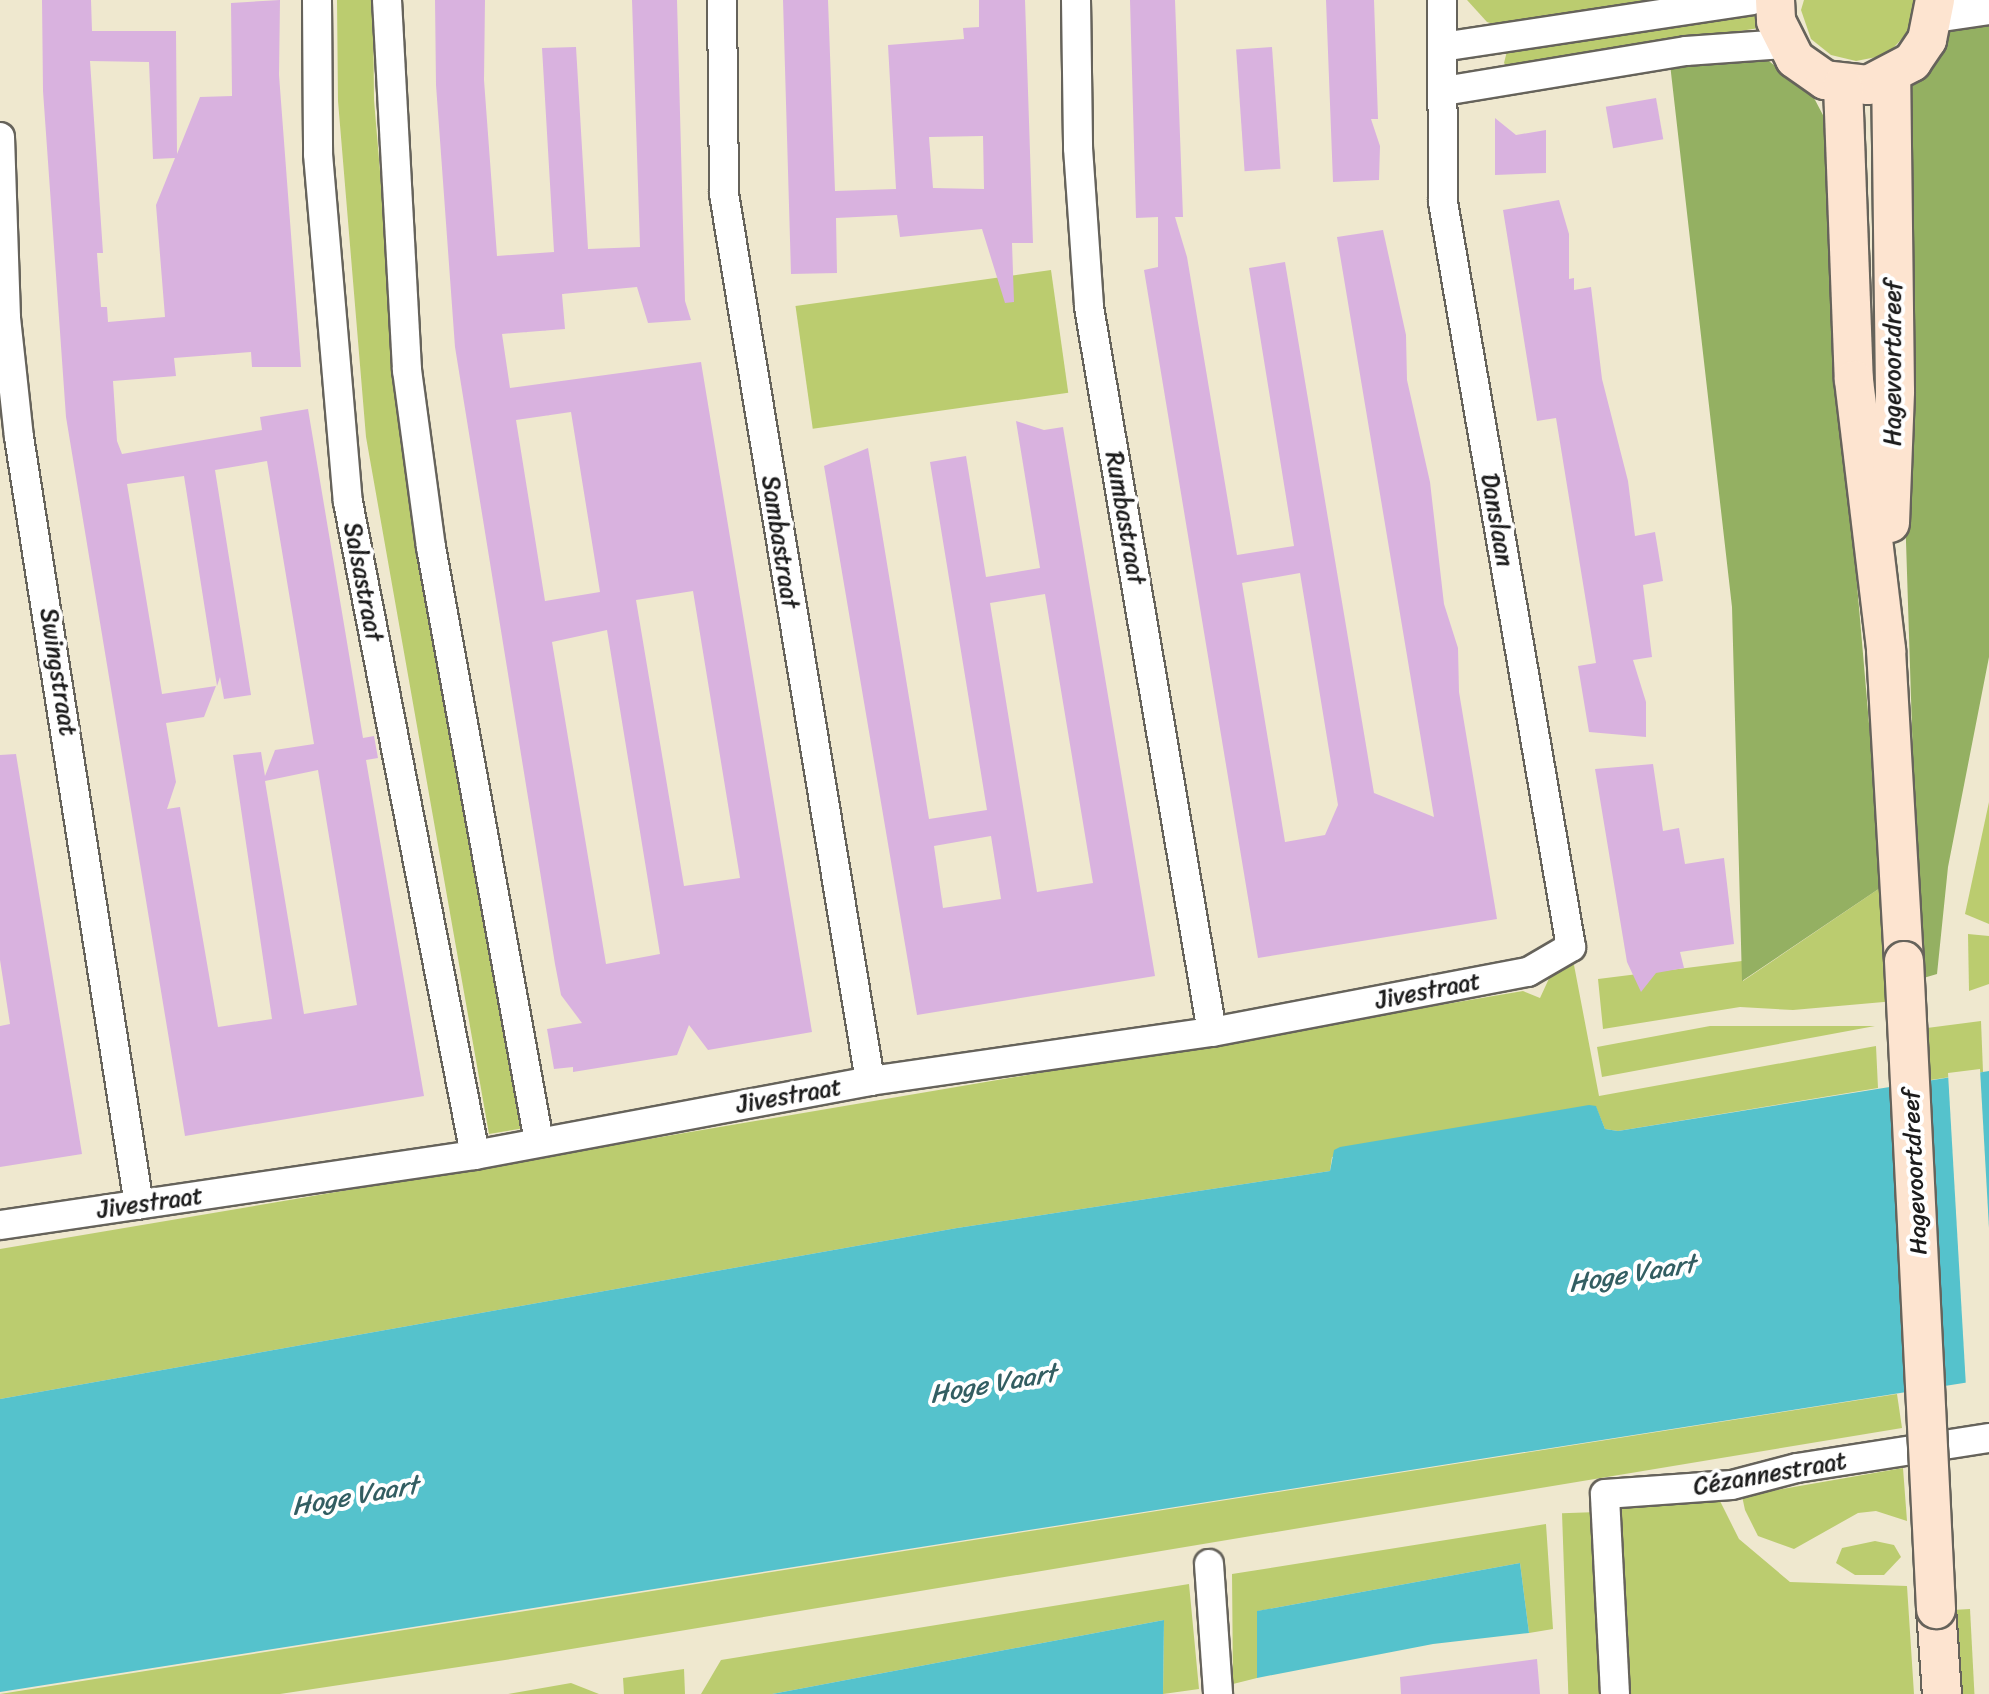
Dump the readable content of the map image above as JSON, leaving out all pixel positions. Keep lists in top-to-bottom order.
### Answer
{
  "streets": {
    "main road": ["Hagevoortdreef"],
    "street": [
      "Rumbastraat",
      "Danslaan",
      "Sambastraat",
      "Salsastraat",
      "Swingstraat",
      "Jivestraat",
      "Cézannestraat"
    ]
  },
  "crossings": [
    ["Rumbastraat", "Jivestraat"],
    ["Danslaan", "Jivestraat"],
    ["Sambastraat", "Jivestraat"],
    ["Salsastraat", "Jivestraat"],
    ["Swingstraat", "Jivestraat"]
  ],
  "water": ["Hoge Vaart"]
}
